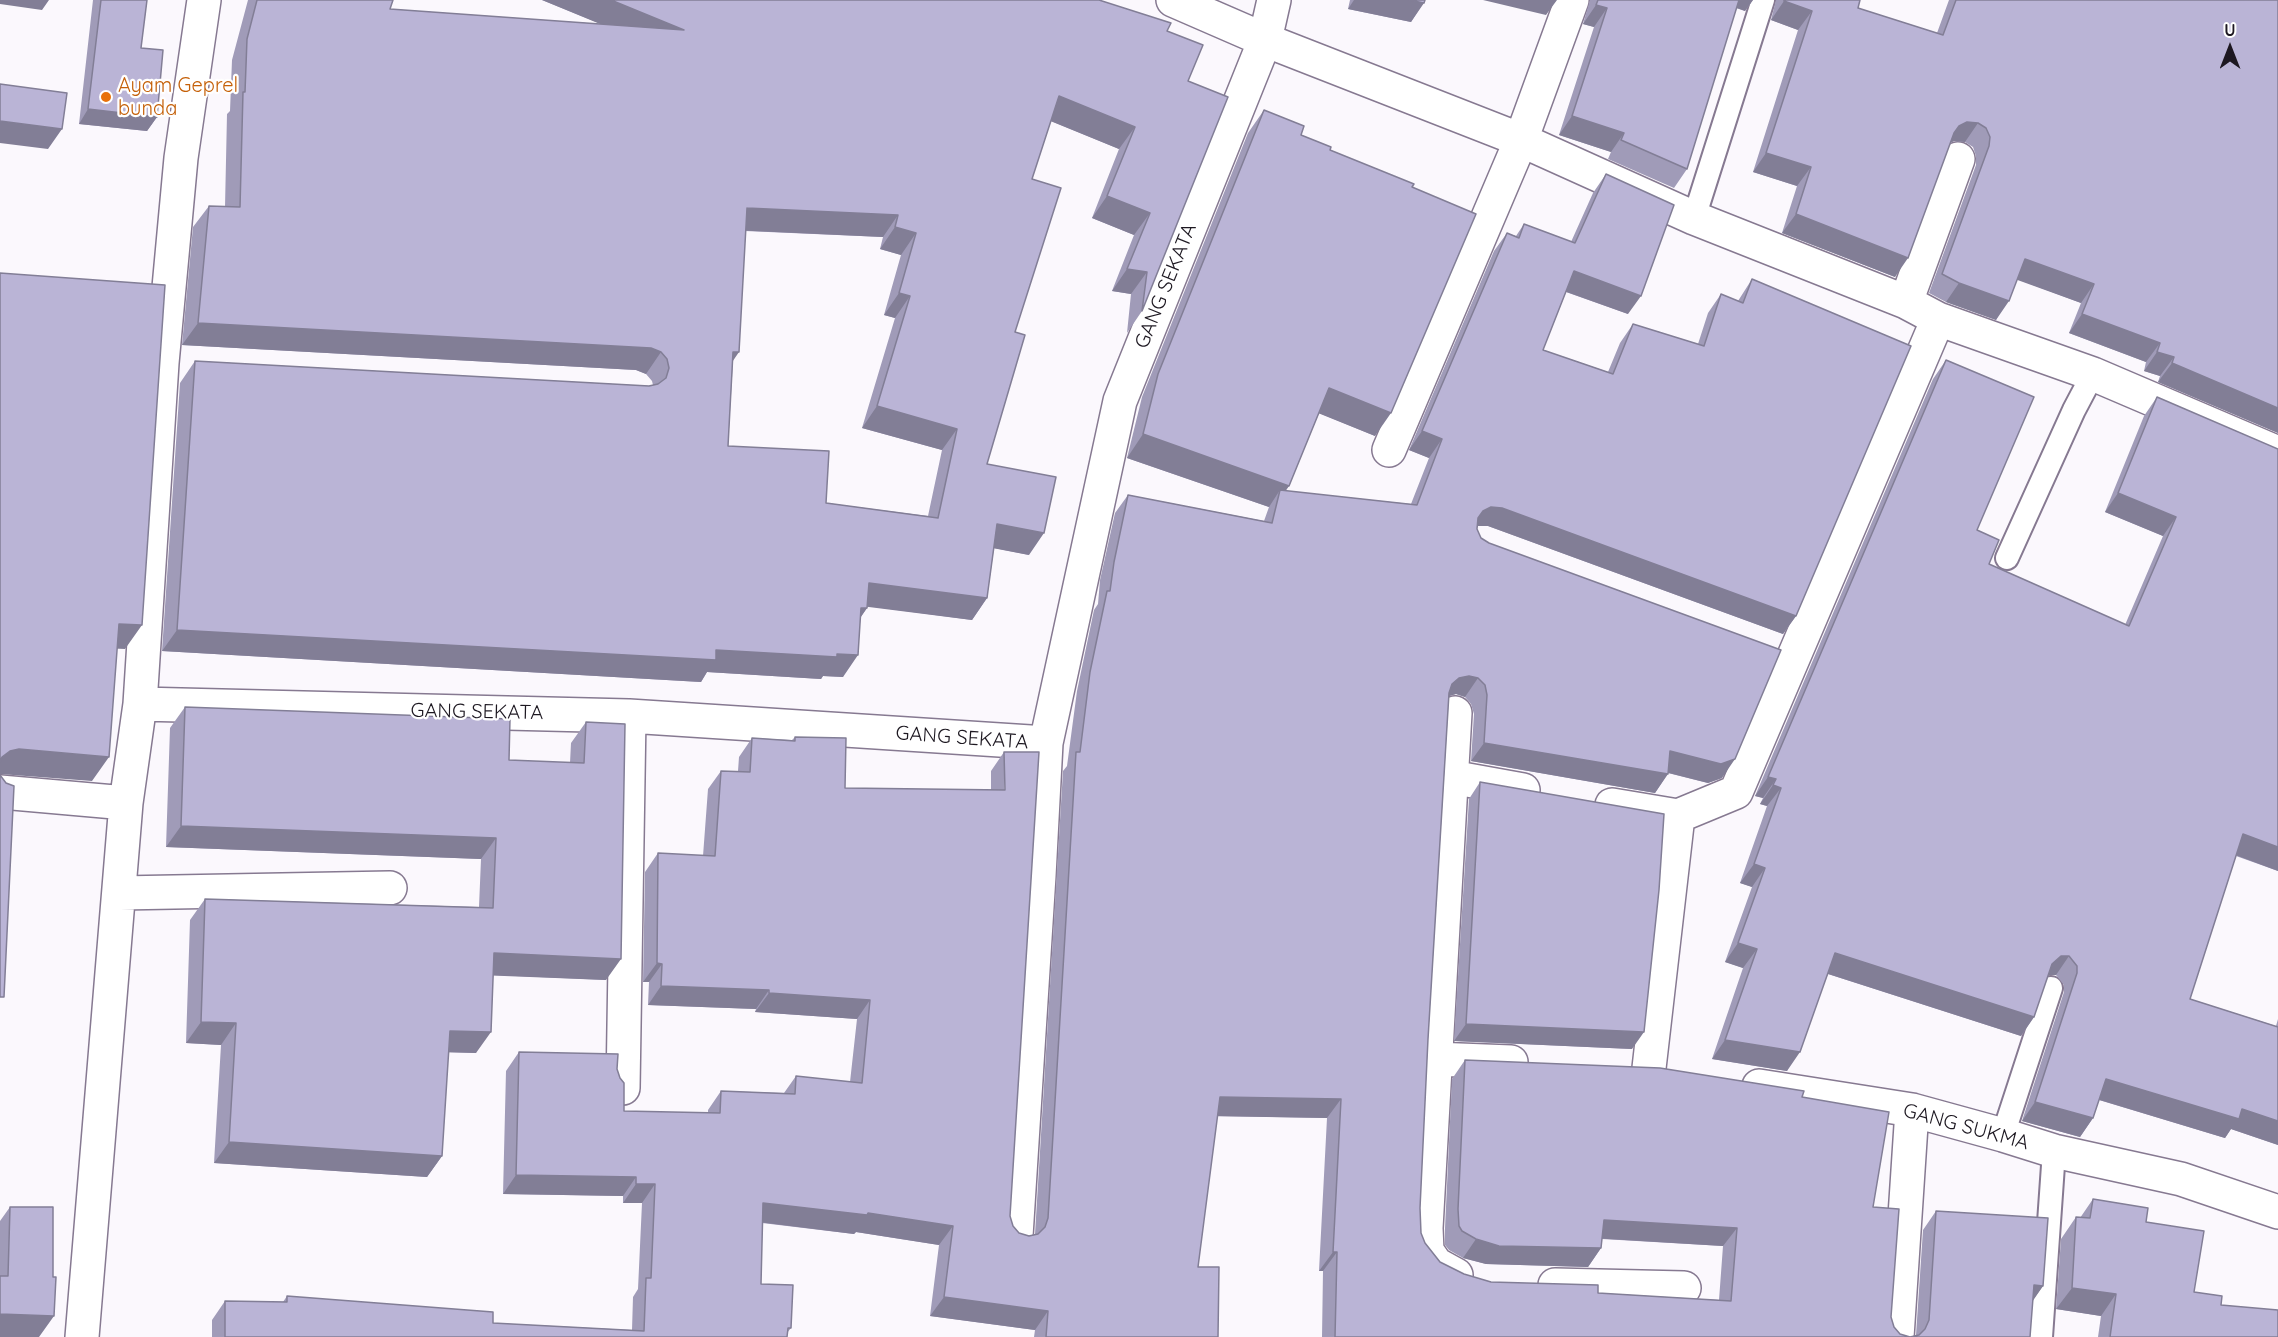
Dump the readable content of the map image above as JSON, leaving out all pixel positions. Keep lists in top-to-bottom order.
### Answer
{
  "streets": {
    "street": ["GANG SEKATA", "GANG SUKMA"]
  },
  "places": ["Ayam Geprel bunda"],
  "north": "top"
}
